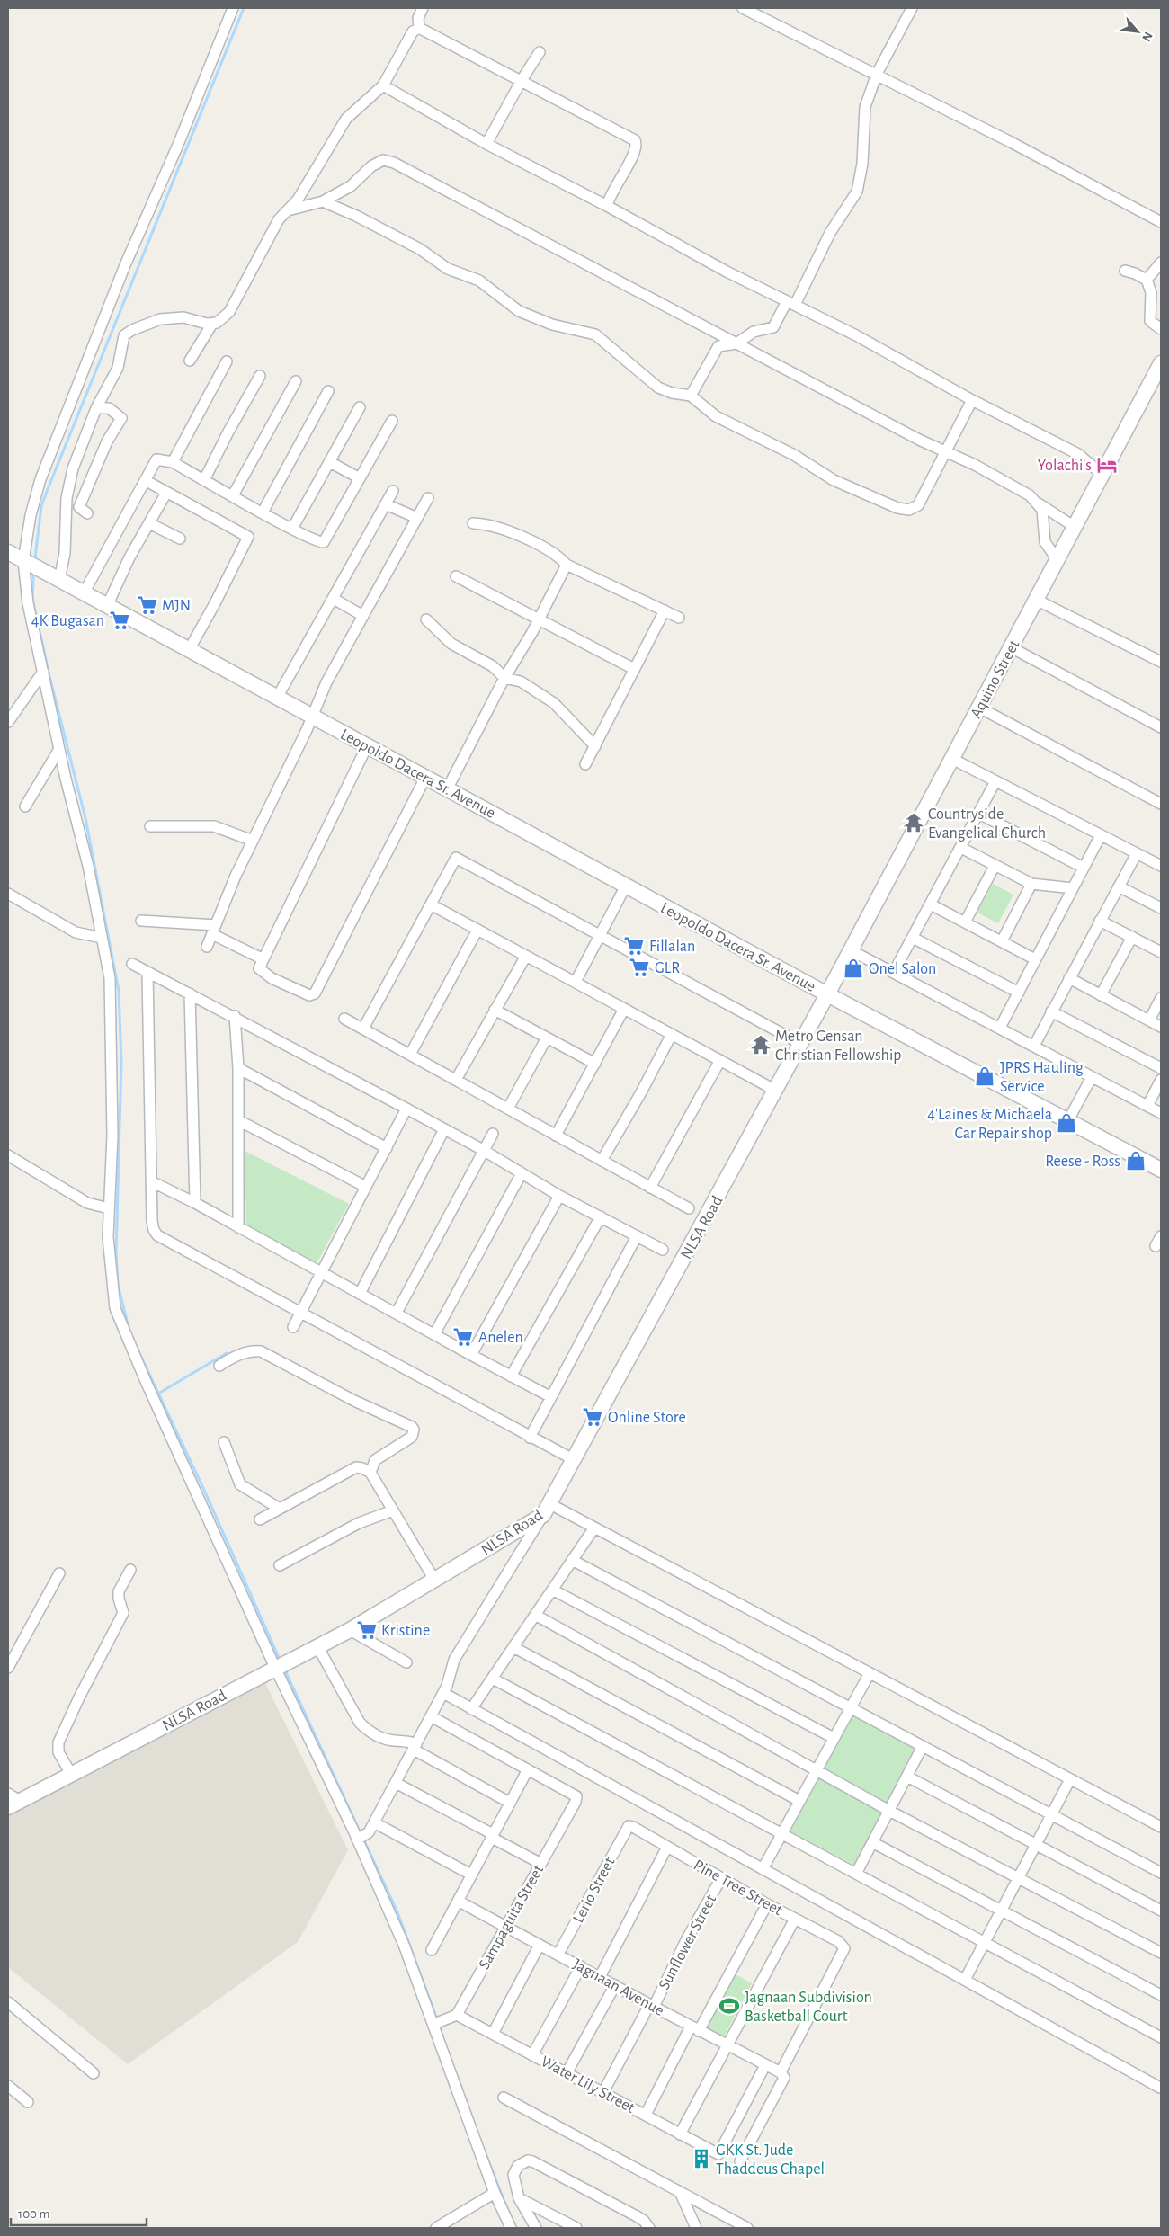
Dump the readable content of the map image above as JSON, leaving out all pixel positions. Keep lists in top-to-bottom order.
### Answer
{
  "streets": {
    "main road": ["Aquino Street", "Leopoldo Dacera Sr. Avenue", "NLSA Road"],
    "street": [
      "Pine Tree Street",
      "Lerio Street",
      "Sampaguita Street",
      "Sunflower Street",
      "Jagnaan Avenue",
      "Water Lily Street"
    ]
  },
  "crossings": [
    ["Aquino Street", "Leopoldo Dacera Sr. Avenue"],
    ["Aquino Street", "NLSA Road"],
    ["Leopoldo Dacera Sr. Avenue", "NLSA Road"],
    ["Pine Tree Street", "Lerio Street"],
    ["Pine Tree Street", "Sunflower Street"],
    ["Pine Tree Street", "Jagnaan Avenue"],
    ["Lerio Street", "Jagnaan Avenue"],
    ["Sampaguita Street", "Jagnaan Avenue"],
    ["Sampaguita Street", "Water Lily Street"],
    ["Sunflower Street", "Jagnaan Avenue"],
    ["Sunflower Street", "Water Lily Street"],
    ["Jagnaan Avenue", "Water Lily Street"]
  ],
  "places": {
    "hotel": ["Yolachi's"],
    "supermarket": [
      "MJN",
      "4K Bugasan",
      "Fillalan",
      "GLR",
      "Anelen",
      "Online Store",
      "Kristine"
    ],
    "temple": ["Countryside Evangelical Church", "Metro Gensan Christian Fellowship"],
    "shop": [
      "Onel Salon",
      "JPRS Hauling Service",
      "4'Laines & Michaela Car Repair shop",
      "Reese - Ross"
    ],
    "sports": ["Jagnaan Subdivision Basketball Court"],
    "building": ["GKK St. Jude Thaddeus Chapel"]
  },
  "scale_bar": "100 m",
  "north": "bottom right"
}
